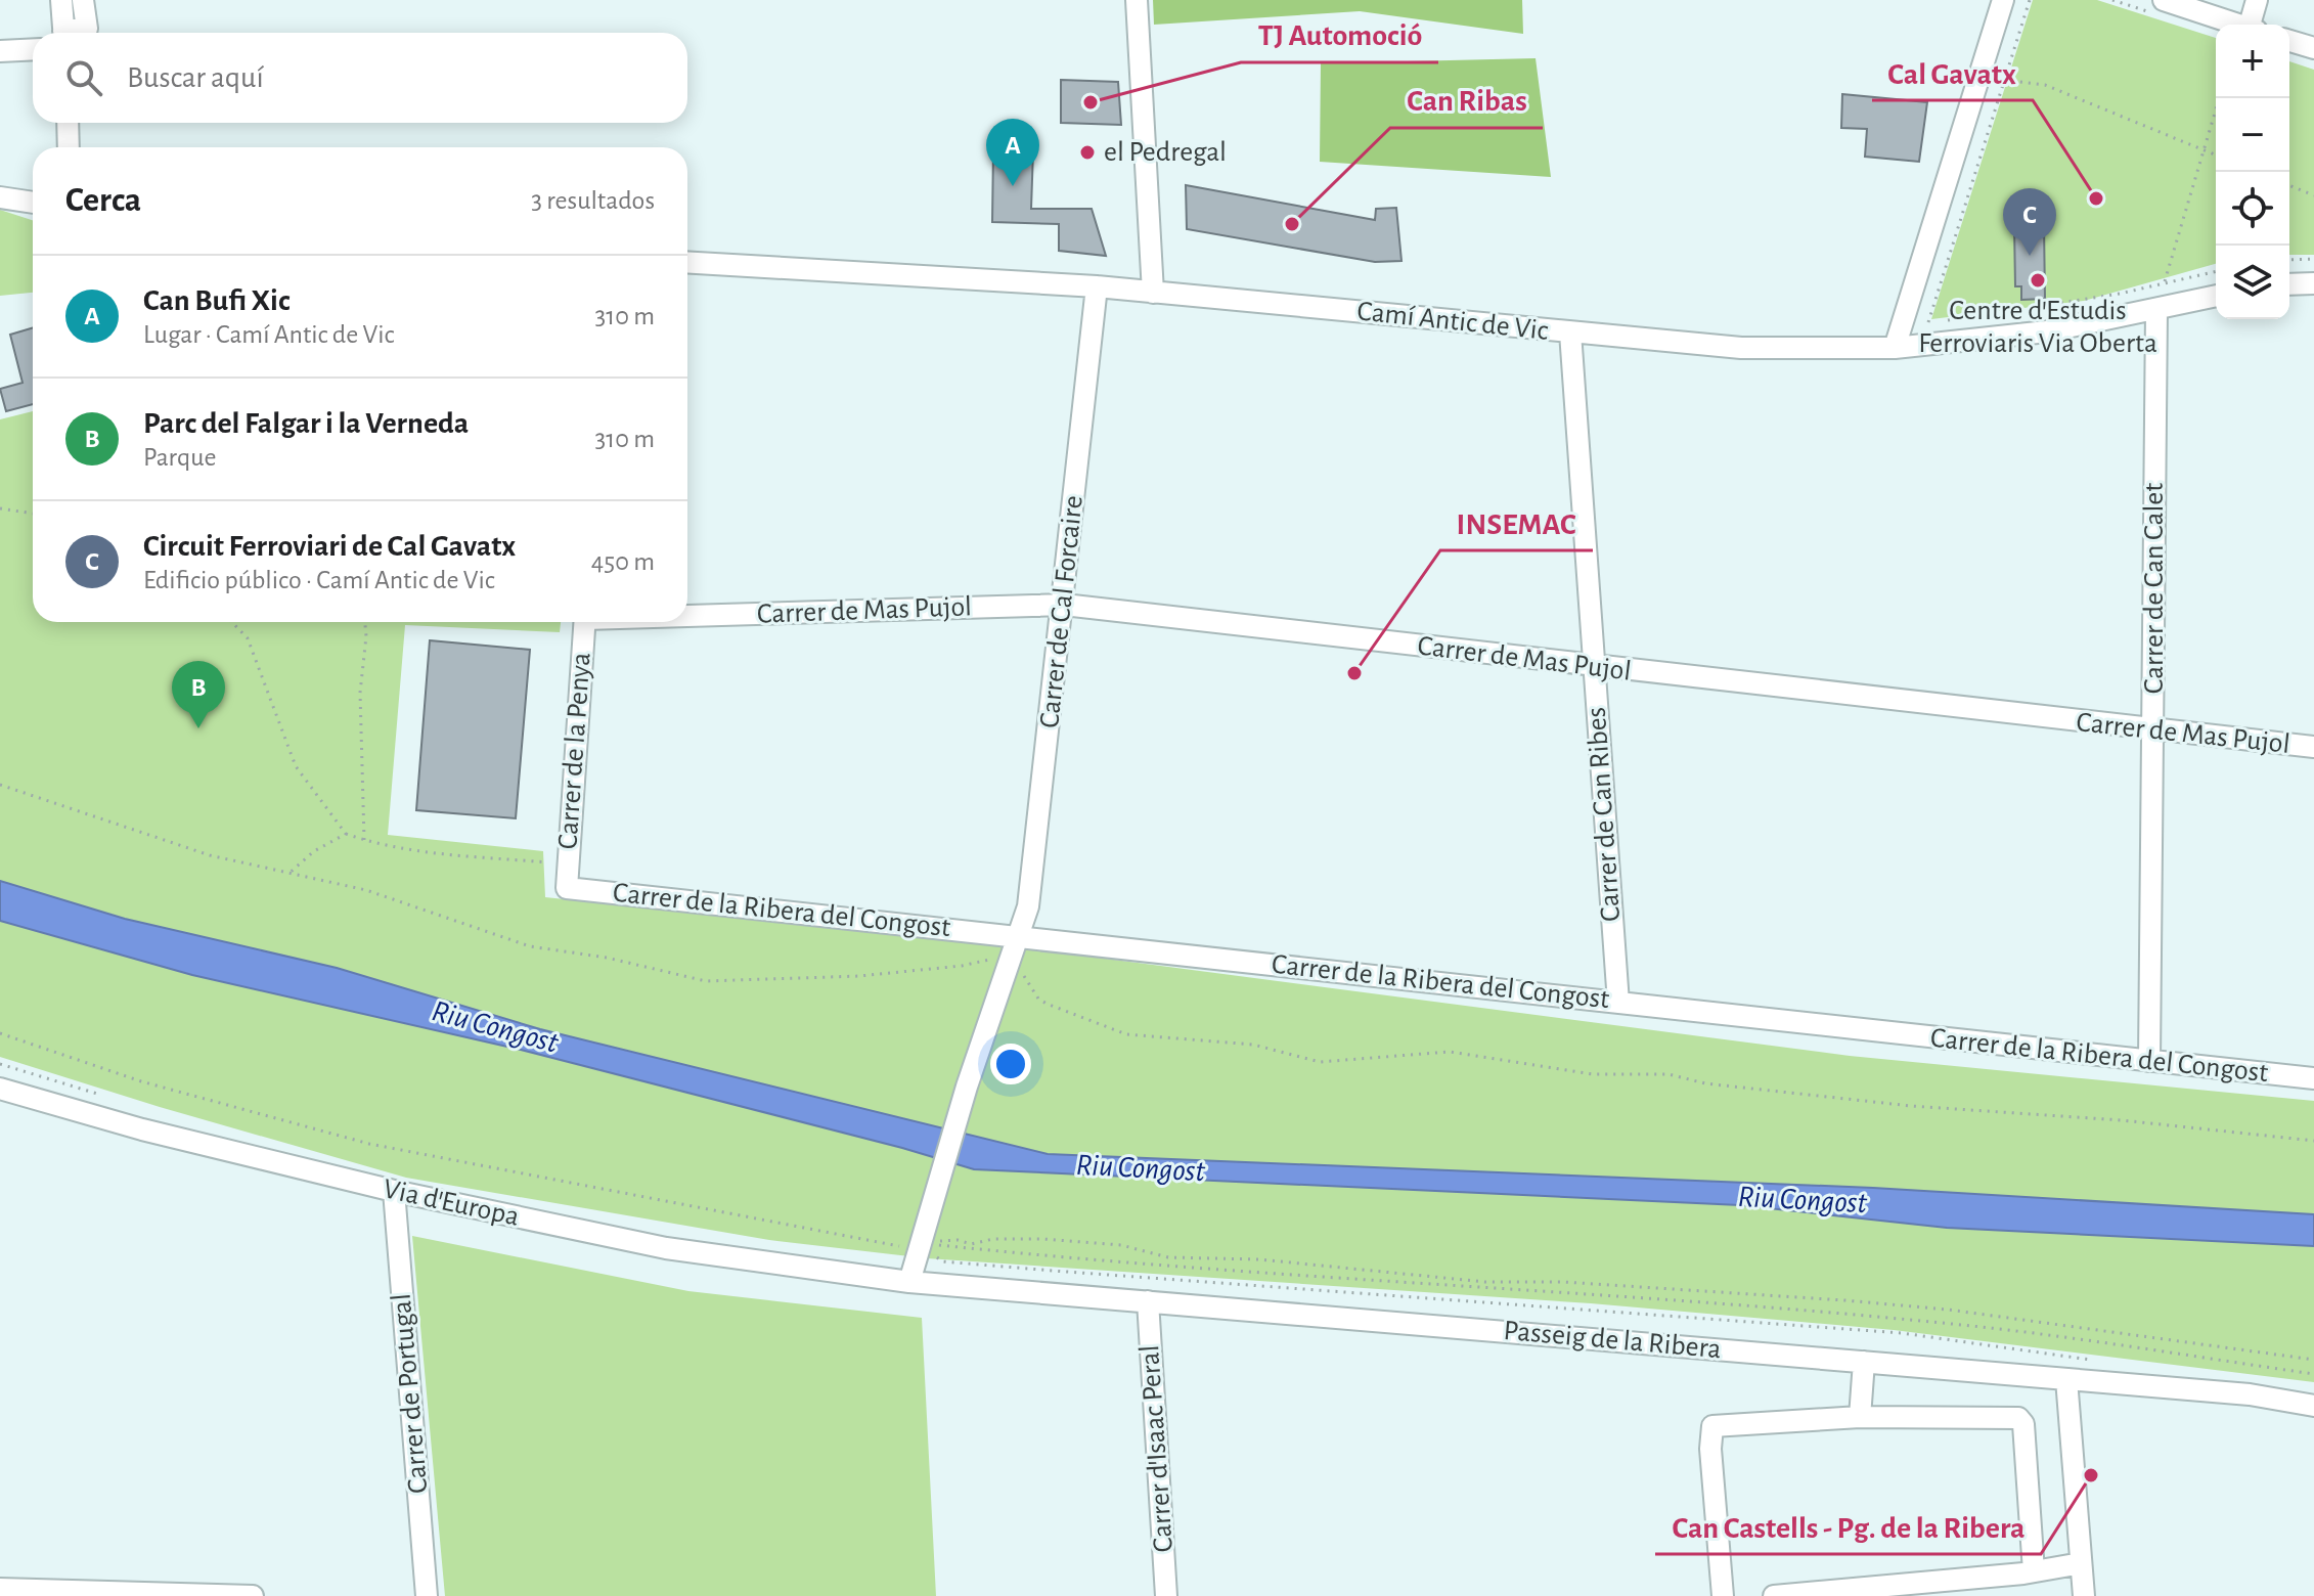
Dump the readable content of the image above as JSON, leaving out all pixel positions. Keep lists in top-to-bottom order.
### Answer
{
  "streets": {
    "street": [
      "Camí Antic de Vic",
      "Carrer de Can Calet",
      "Carrer de Mas Pujol",
      "Carrer de Cal Forcaire",
      "Carrer de la Penya",
      "Carrer de Can Ribes",
      "Carrer de la Ribera del Congost",
      "Via d'Europa",
      "Passeig de la Ribera",
      "Carrer de Portugal",
      "Carrer d'Isaac Peral"
    ]
  },
  "crossings": [
    ["Camí Antic de Vic", "Carrer de Can Calet"],
    ["Camí Antic de Vic", "Carrer de Cal Forcaire"],
    ["Camí Antic de Vic", "Carrer de Can Ribes"],
    ["Carrer de Can Calet", "Carrer de Mas Pujol"],
    ["Carrer de Can Calet", "Carrer de la Ribera del Congost"],
    ["Carrer de Mas Pujol", "Carrer de Cal Forcaire"],
    ["Carrer de Mas Pujol", "Carrer de Can Ribes"],
    ["Carrer de Cal Forcaire", "Carrer de la Ribera del Congost"],
    ["Carrer de Cal Forcaire", "Via d'Europa"],
    ["Carrer de Cal Forcaire", "Passeig de la Ribera"],
    ["Carrer de la Penya", "Carrer de la Ribera del Congost"],
    ["Carrer de Can Ribes", "Carrer de la Ribera del Congost"],
    ["Via d'Europa", "Passeig de la Ribera"],
    ["Via d'Europa", "Carrer de Portugal"],
    ["Passeig de la Ribera", "Carrer d'Isaac Peral"]
  ],
  "water": ["Riu Congost"],
  "places": [
    "TJ Automoció",
    "el Pedregal",
    "Cal Gavatx",
    "Can Ribas",
    "Centre d’Estudis Ferroviaris Via Oberta",
    "INSEMAC",
    "Can Castells - Pg. de la Ribera"
  ],
  "page": {
    "map_buttons": ["+", "−"],
    "search": "Buscar aquí",
    "pins": ["A", "C", "B"],
    "heading": ["Cerca", "3 resultados"],
    "list": [
      {
        "mark": "A",
        "name": "Can Bufi Xic",
        "note": "Lugar · Camí Antic de Vic",
        "value": "310 m"
      },
      {
        "mark": "B",
        "name": "Parc del Falgar i la Verneda",
        "note": "Parque",
        "value": "310 m"
      },
      {
        "mark": "C",
        "name": "Circuit Ferroviari de Cal Gavatx",
        "note": "Edificio público · Camí Antic de Vic",
        "value": "450 m"
      }
    ]
  }
}
